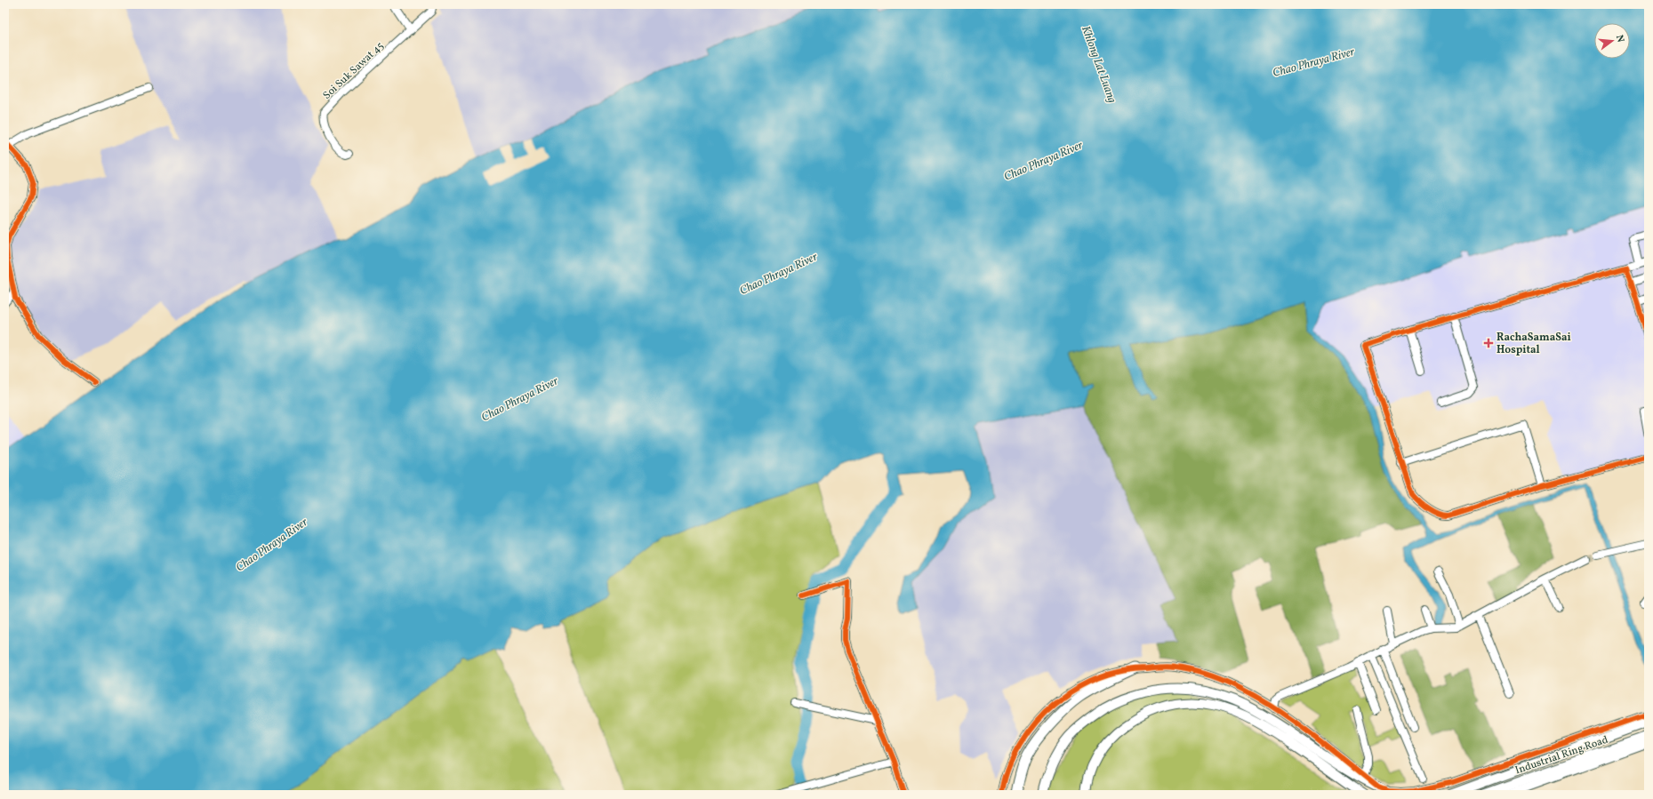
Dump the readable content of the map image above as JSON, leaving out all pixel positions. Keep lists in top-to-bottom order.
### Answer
{
  "streets": {
    "main road": ["Industrial Ring Road"],
    "street": ["Soi Suk Sawat 45"]
  },
  "water": ["Chao Phraya River", "Khlong Lat Luang"],
  "places": {
    "health": ["RachaSamaSai Hospital"]
  },
  "north": "right"
}
